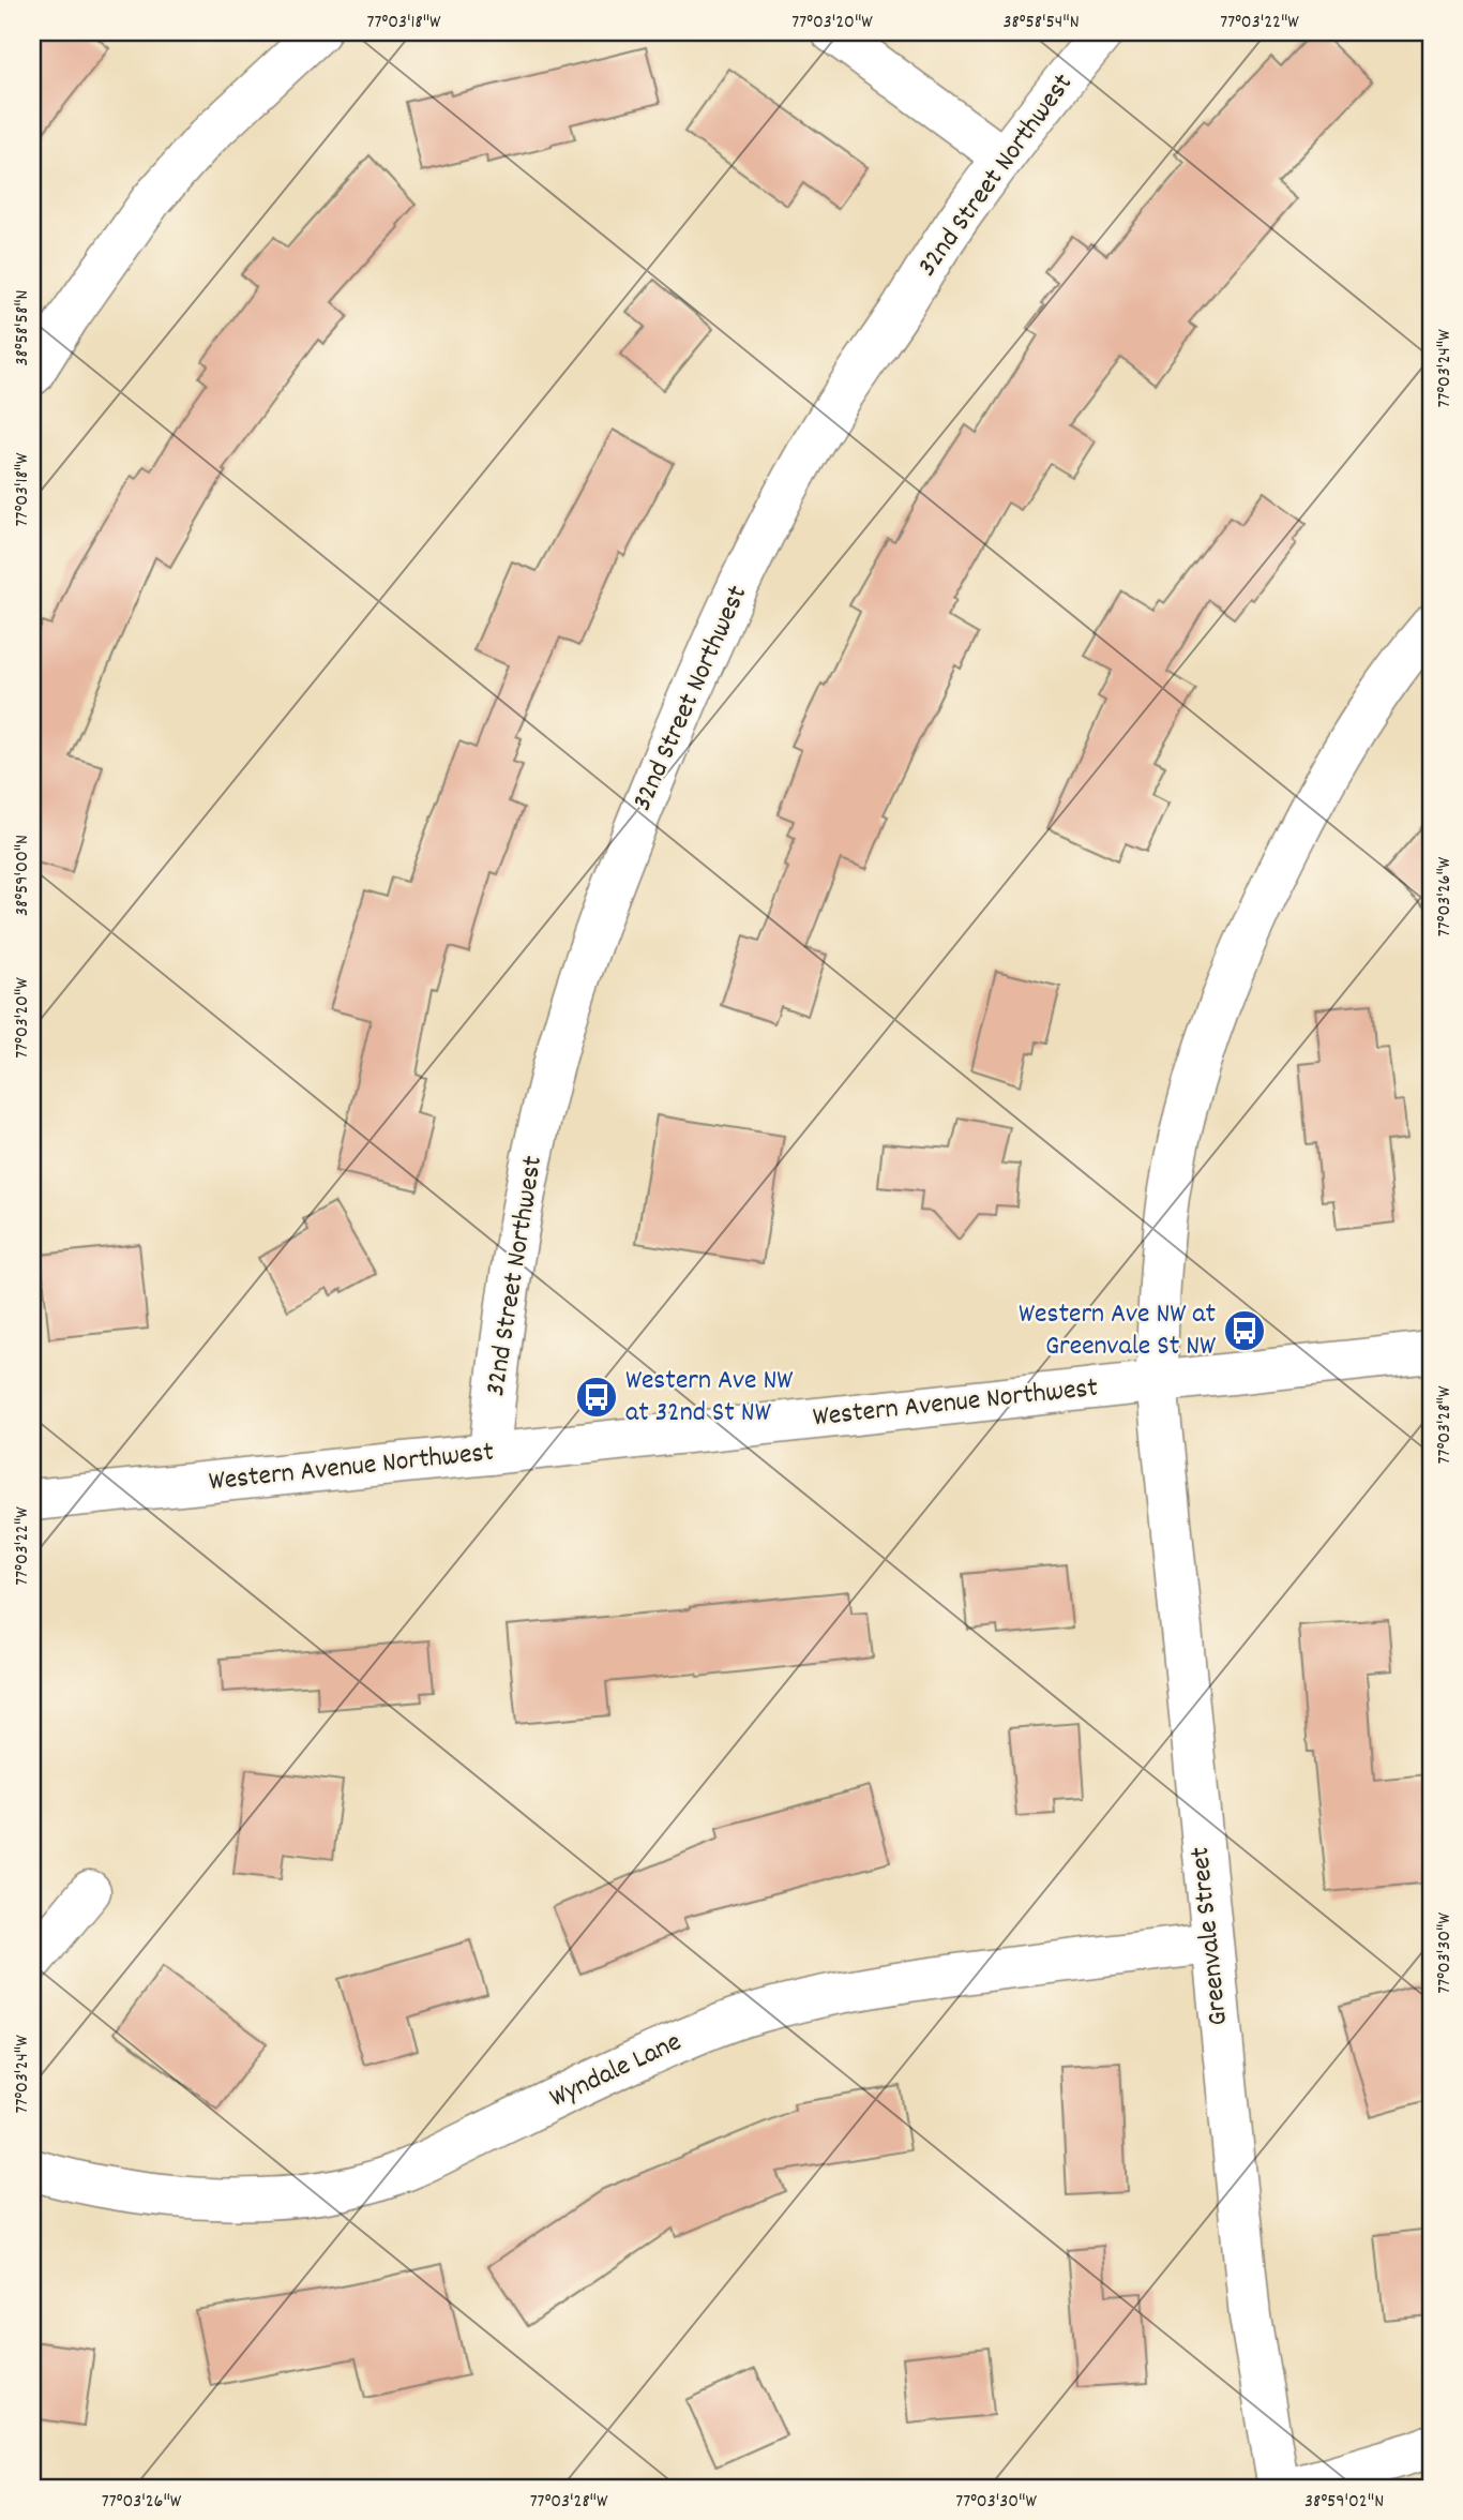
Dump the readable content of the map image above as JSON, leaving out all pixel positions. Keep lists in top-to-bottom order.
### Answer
{
  "streets": {
    "street": [
      "32nd Street Northwest",
      "Western Avenue Northwest",
      "Greenvale Street",
      "Wyndale Lane"
    ]
  },
  "crossings": [
    ["32nd Street Northwest", "Western Avenue Northwest"],
    ["Western Avenue Northwest", "Greenvale Street"],
    ["Greenvale Street", "Wyndale Lane"]
  ],
  "places": {
    "bus stop": ["Western Ave NW at Greenvale St NW", "Western Ave NW at 32nd St NW"]
  },
  "coordinates": [
    "77°03'18\"W",
    "77°03'20\"W",
    "38°58'54\"N",
    "77°03'22\"W",
    "38°58'58\"N",
    "77°03'24\"W",
    "38°59'00\"N",
    "77°03'26\"W",
    "77°03'28\"W",
    "77°03'30\"W",
    "38°59'02\"N"
  ]
}
